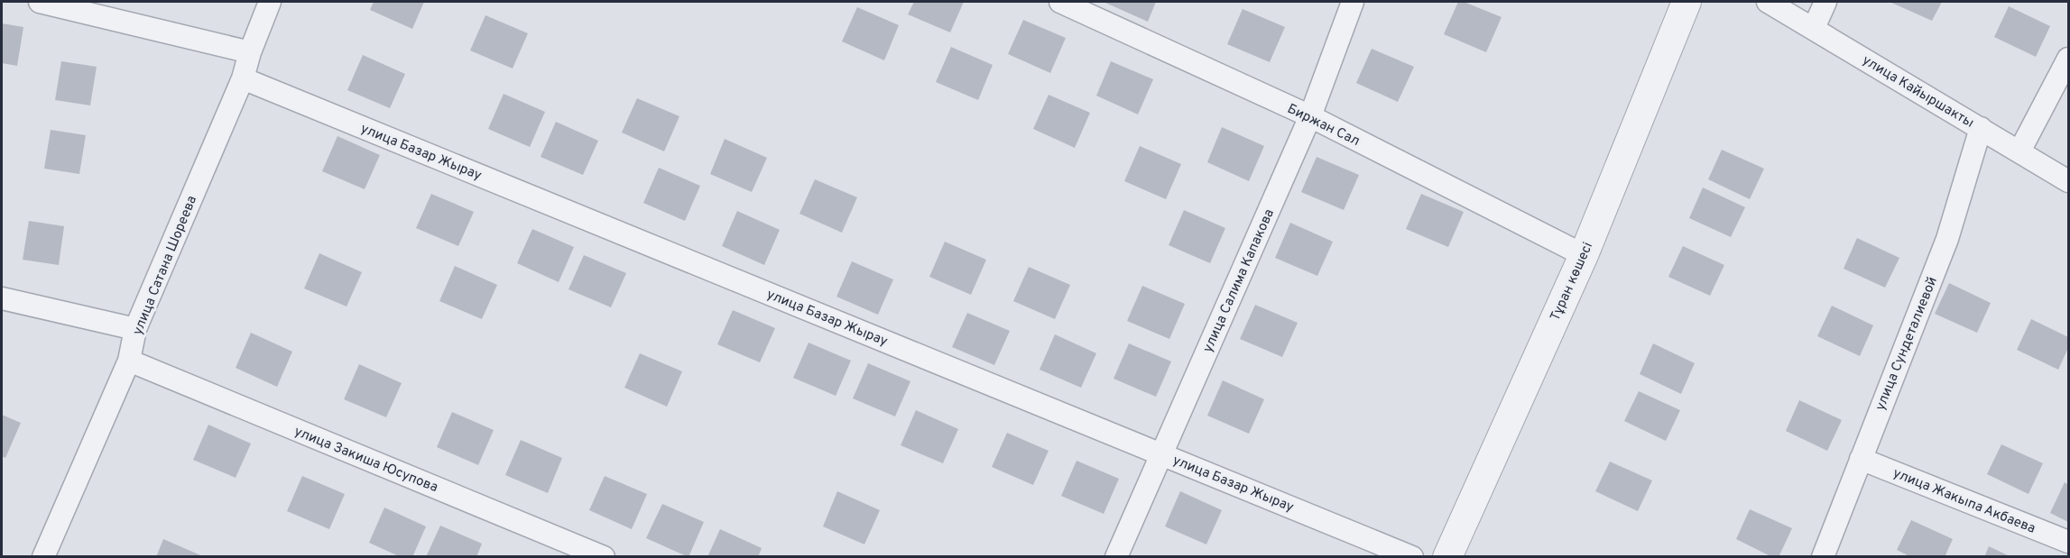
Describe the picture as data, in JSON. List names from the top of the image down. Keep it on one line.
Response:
{"streets":{"street":["улица Кайыршакты","Биржан Сал","улица Базар Жырау","улица Сатана Шореева","улица Салима Капакова","Тұран көшесі","улица Сундеталиевой","улица Закиша Юсупова","улица Жакыпа Акбаева"]},"crossings":[["улица Кайыршакты","улица Сундеталиевой"],["Биржан Сал","улица Салима Капакова"],["Биржан Сал","Тұран көшесі"],["улица Базар Жырау","улица Сатана Шореева"],["улица Базар Жырау","улица Салима Капакова"],["улица Сатана Шореева","улица Закиша Юсупова"],["улица Сундеталиевой","улица Жакыпа Акбаева"]]}
